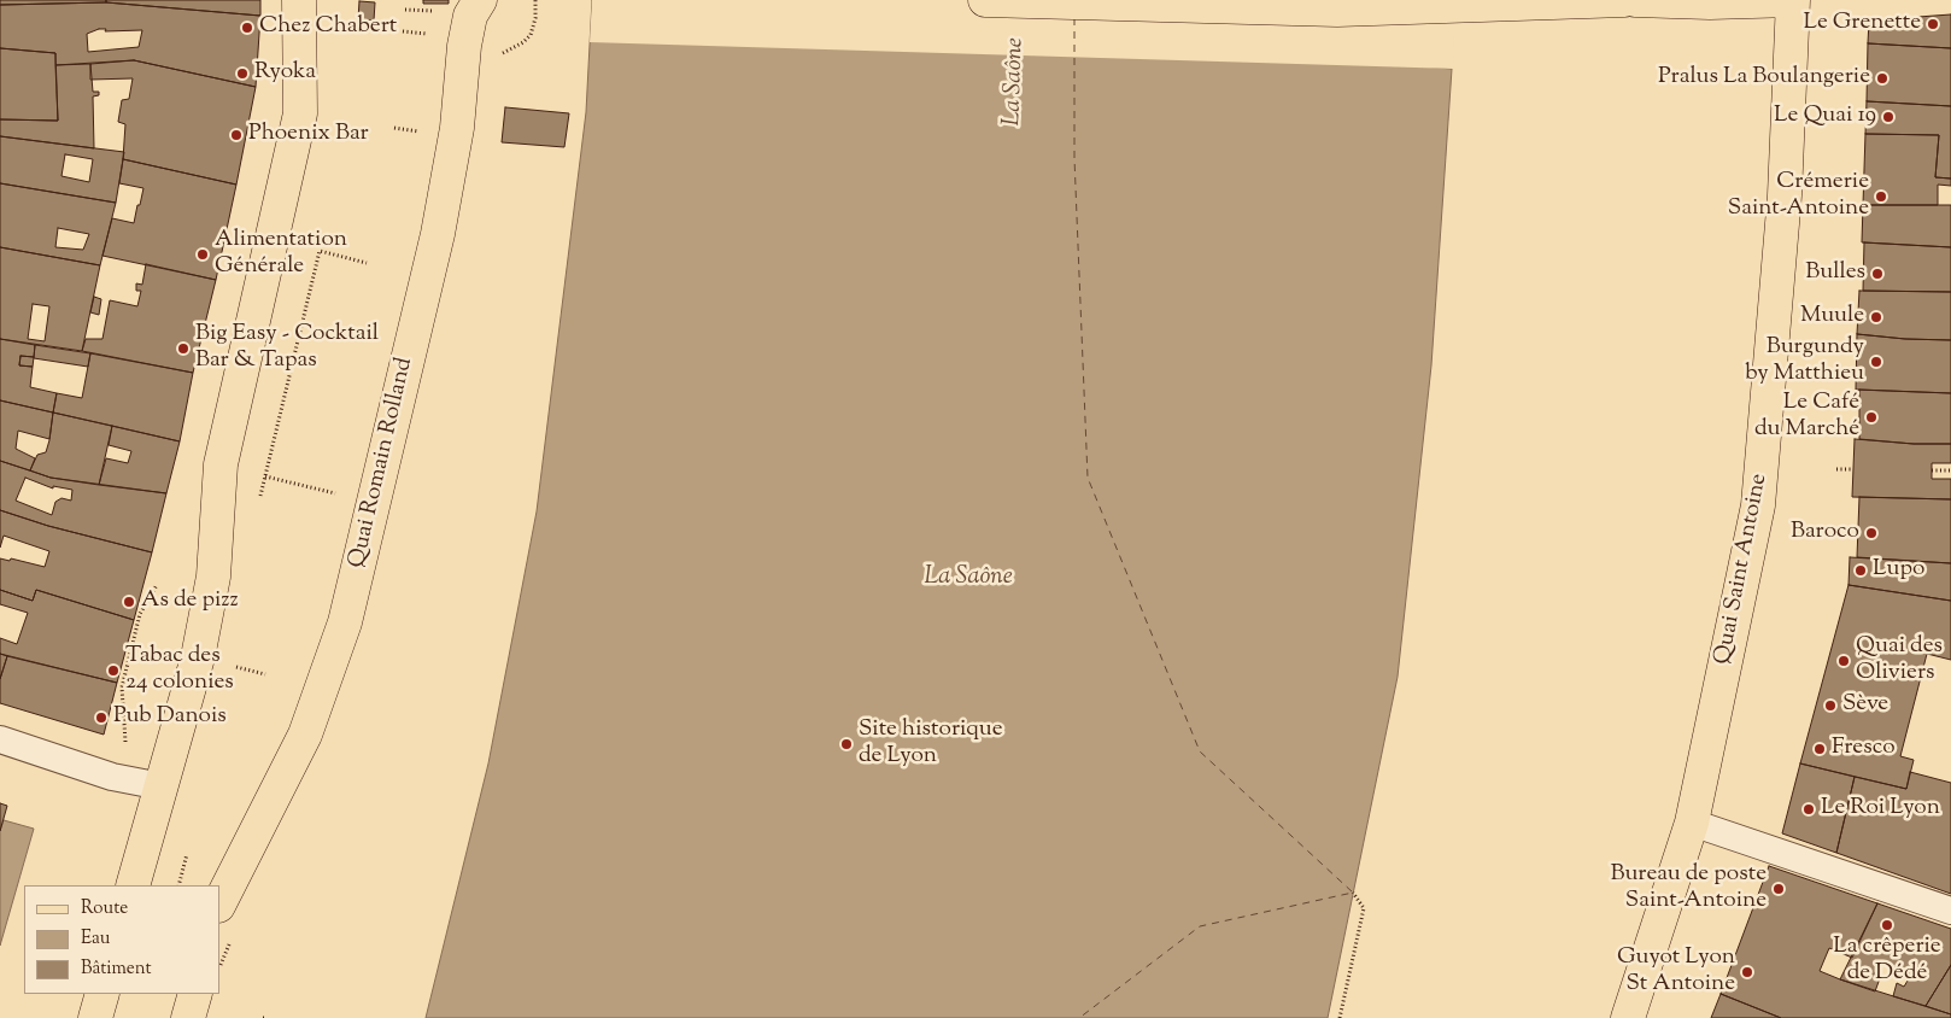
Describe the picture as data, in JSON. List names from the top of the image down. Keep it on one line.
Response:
{"streets":{"main road":["Quai Romain Rolland","Quai Saint Antoine"]},"water":["La Saône"],"places":["Le Grenette","Chez Chabert","Ryoka","Pralus La Boulangerie","Le Quai 19","Phoenix Bar","Crémerie Saint-Antoine","Alimentation Générale","Bulles","Muule","Big Easy - Cocktail Bar & Tapas","Burgundy by Matthieu","Le Café du Marché","Baroco","Lupo","As de pizz","Quai des Oliviers","Tabac des 24 colonies","Sève","Pub Danois","Site historique de Lyon","Fresco","Le Roi Lyon","Bureau de poste Saint-Antoine","La crêperie de Dédé","Guyot Lyon St Antoine"],"legend":["Route","Eau","Bâtiment"]}
